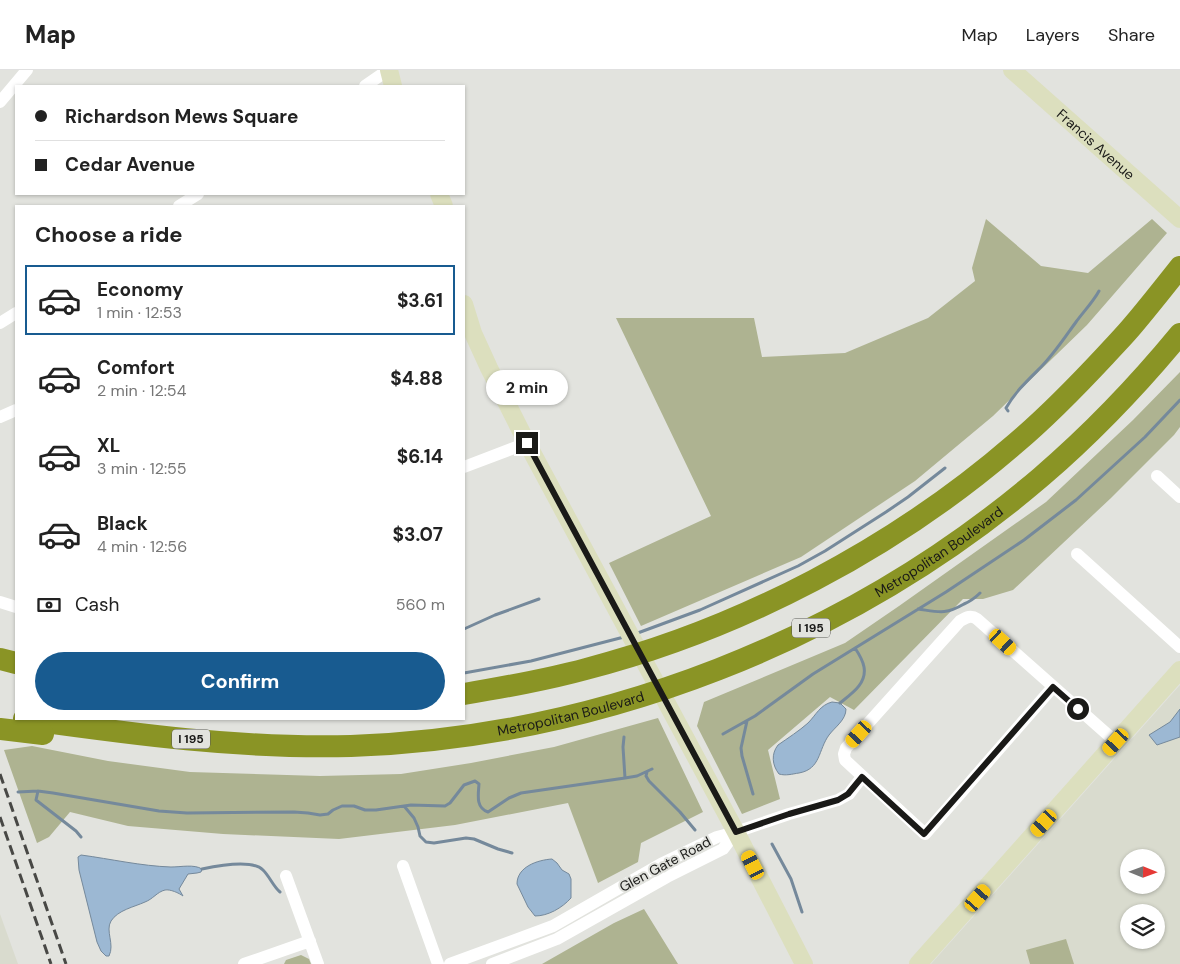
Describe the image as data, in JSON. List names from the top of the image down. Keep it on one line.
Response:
{"streets":{"highway":["Metropolitan Boulevard","I 195"],"street":["Francis Avenue","Glen Gate Road"]},"north":"right","page":{"header":"Map","nav":["Map","Layers","Share"],"banner":["Richardson Mews Square","Cedar Avenue"],"heading":"Choose a ride","list":[{"name":"Economy","note":"1 min · 12:53","value":"$3.61"},{"name":"Comfort","note":"2 min · 12:54","value":"$4.88"},{"name":"XL","note":"3 min · 12:55","value":"$6.14"},{"name":"Black","note":"4 min · 12:56","value":"$3.07"}],"bubble":"2 min","pay":["Cash","560 m"],"buttons":"Confirm"}}
